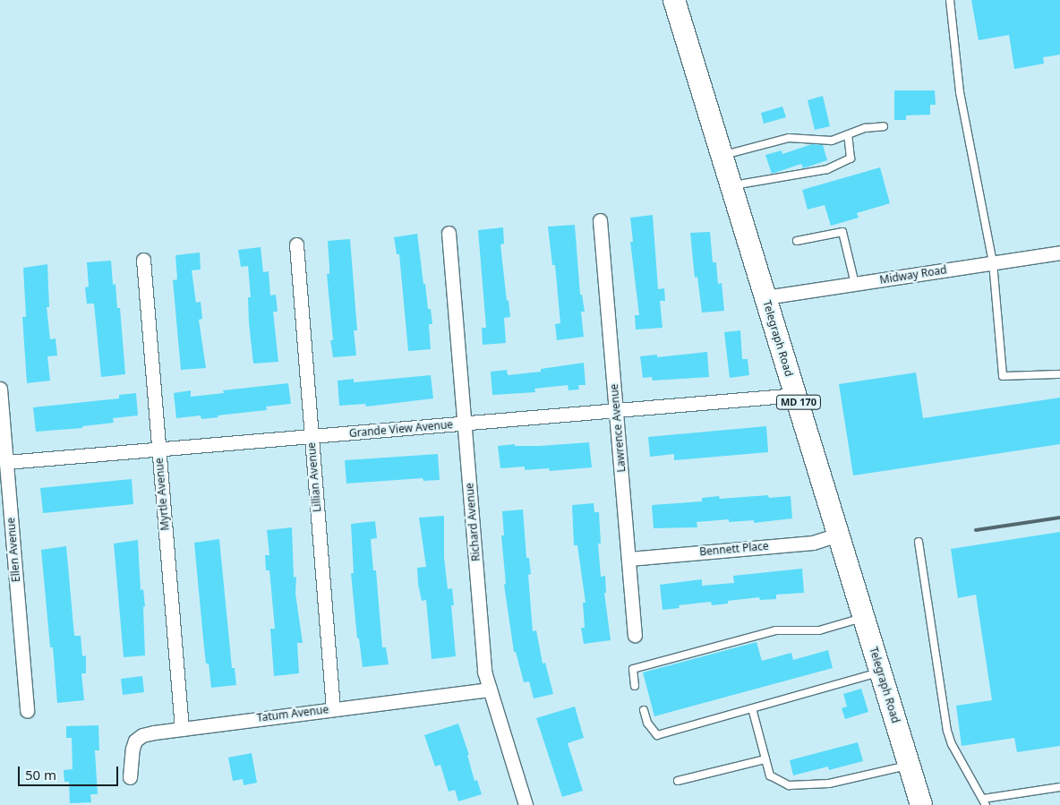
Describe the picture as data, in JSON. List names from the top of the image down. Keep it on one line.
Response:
{"streets":{"main road":["Telegraph Road","MD 170"],"street":["Midway Road","Lawrence Avenue","Grande View Avenue","Lillian Avenue","Myrtle Avenue","Richard Avenue","Bennett Place","Ellen Avenue","Tatum Avenue"]},"crossings":[["Midway Road","Telegraph Road"],["Telegraph Road","Grande View Avenue"],["Telegraph Road","Bennett Place"],["Lawrence Avenue","Grande View Avenue"],["Lawrence Avenue","Bennett Place"],["Grande View Avenue","Lillian Avenue"],["Grande View Avenue","Myrtle Avenue"],["Grande View Avenue","Richard Avenue"],["Grande View Avenue","Ellen Avenue"],["Lillian Avenue","Tatum Avenue"],["Myrtle Avenue","Tatum Avenue"],["Richard Avenue","Tatum Avenue"]],"scale_bar":"50 m"}
